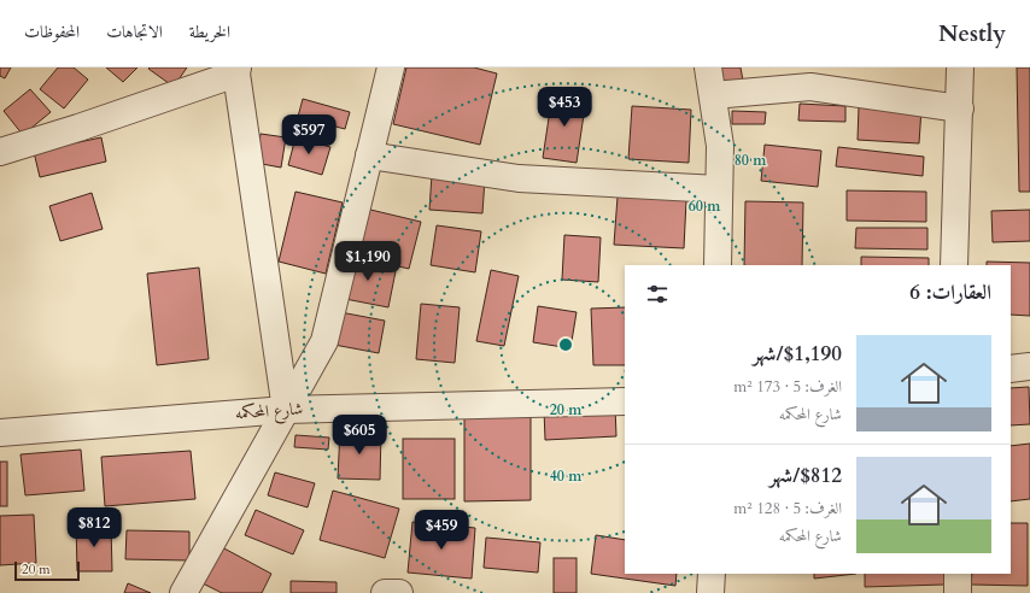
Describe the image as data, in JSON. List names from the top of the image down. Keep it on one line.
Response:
{"streets":{"street":["شارع المحكمه"]},"scale_bar":"20 m","page":{"header":"Nestly","nav":["الخريطة","الاتجاهات","المحفوظات"],"price":["$453","$597","$1,190","$605","$812","$459"],"heading":"العقارات: 6","list":[{"name":"$1,190/شهر","note":"الغرف: 5 · 173 m² · شارع المحكمه"},{"name":"$812/شهر","note":"الغرف: 5 · 128 m² · شارع المحكمه"}],"scale":"20 m"},"rings":["80 m","60 m","20 m","40 m"]}
